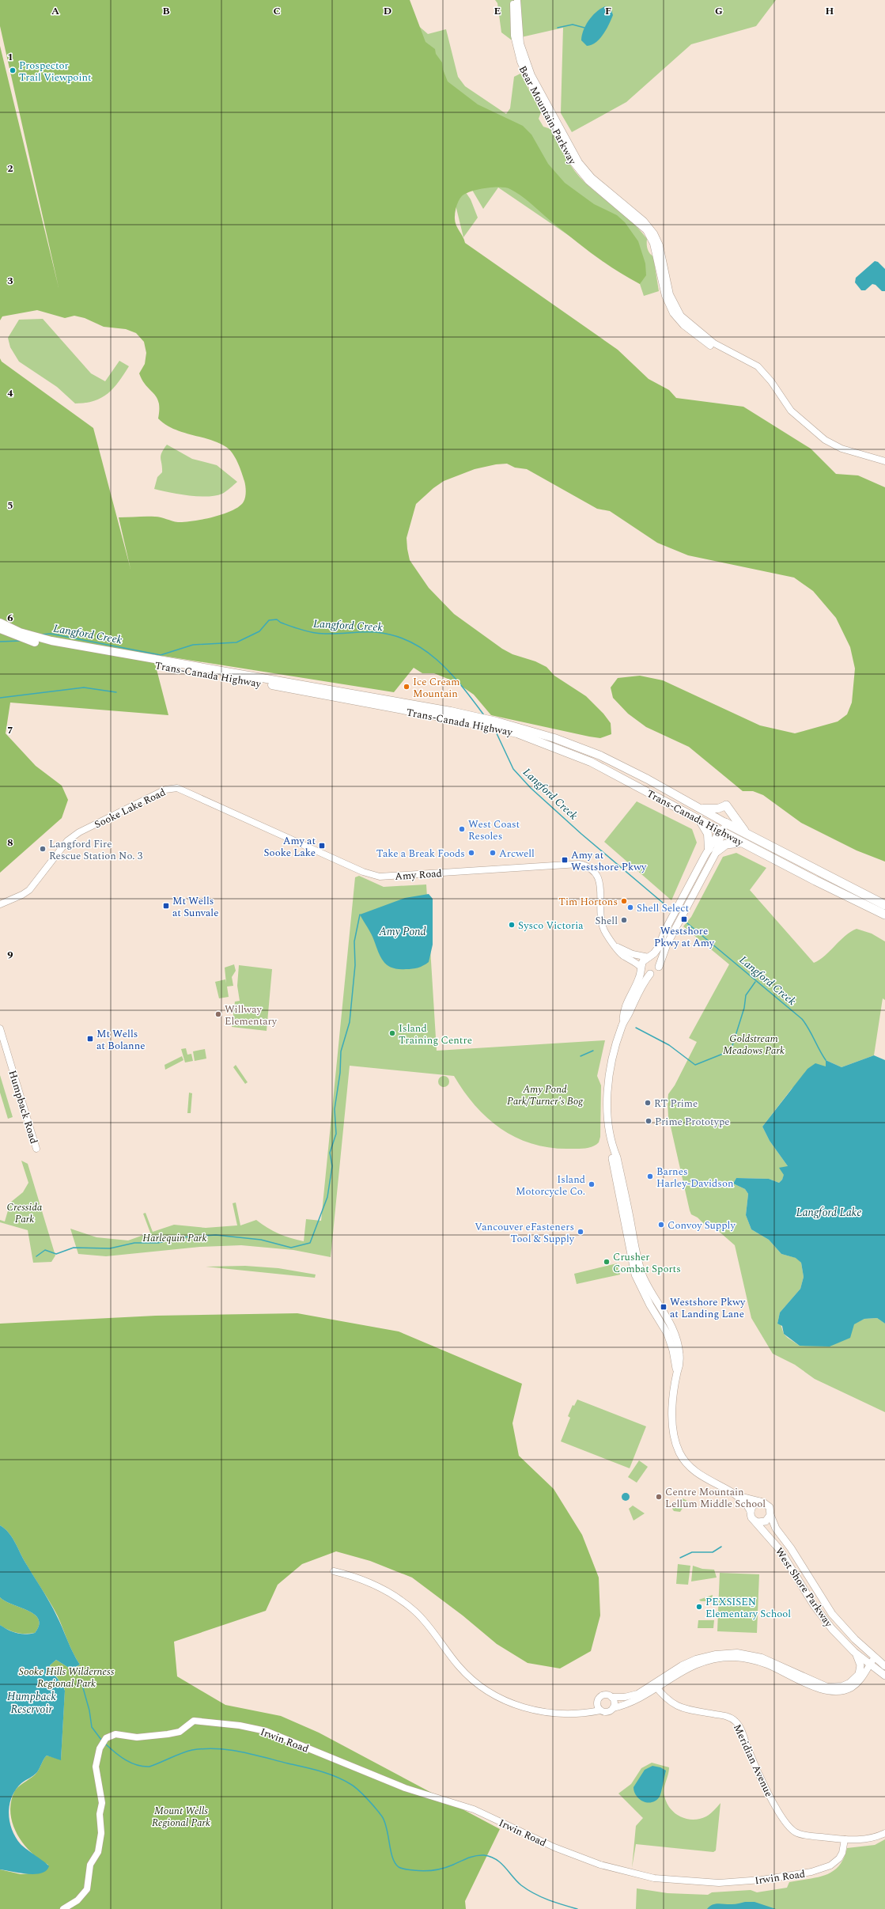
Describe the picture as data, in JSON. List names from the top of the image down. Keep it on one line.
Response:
{"streets":{"highway":["Trans-Canada Highway"],"main road":["West Shore Parkway"],"street":["Bear Mountain Parkway","Sooke Lake Road","Amy Road","Humpback Road","Irwin Road","Meridian Avenue"]},"crossings":[["Sooke Lake Road","Amy Road"],["Irwin Road","Meridian Avenue"]],"water":["Langford Creek","Amy Pond","Langford Lake","Humpback Reservoir"],"parks":["Goldstream Meadows Park","Amy Pond Park/Turner's Bog","Cressida Park","Harlequin Park","Sooke Hills Wilderness Regional Park","Mount Wells Regional Park"],"places":{"other":["Prospector Trail Viewpoint","Ice Cream Mountain","West Coast Resoles","Langford Fire Rescue Station No. 3","Take a Break Foods","Arcwell","Tim Hortons","Shell Select","Shell","Sysco Victoria","Willway Elementary","Island Training Centre","RT Prime","Prime Prototype","Barnes Harley-Davidson","Island Motorcycle Co.","Convoy Supply","Vancouver eFasteners Tool & Supply","Crusher Combat Sports","Centre Mountain Lellum Middle School","PEXSISEṈ Elementary School"],"transit":["Amy at Sooke Lake","Amy at Westshore Pkwy","Mt Wells at Sunvale","Westshore Pkwy at Amy","Mt Wells at Bolanne","Westshore Pkwy at Landing Lane"]},"grid":{"columns":["A","B","C","D","E","F","G","H"],"rows":["1","2","3","4","5","6","7","8","9"]}}
